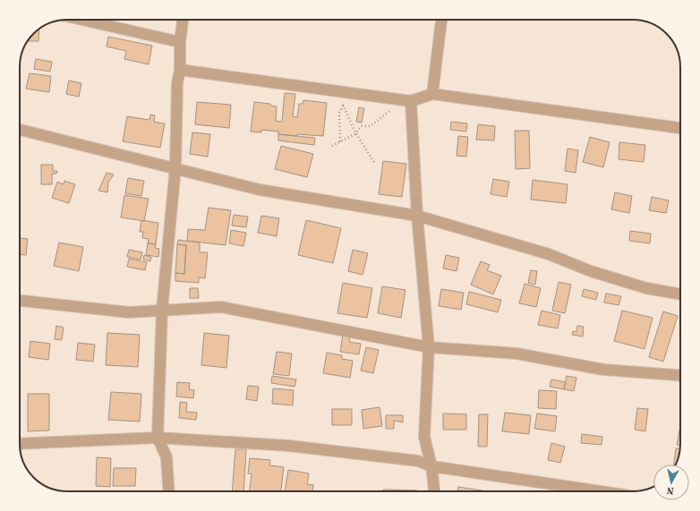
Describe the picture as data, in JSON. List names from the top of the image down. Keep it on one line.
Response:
{"north":"bottom"}
